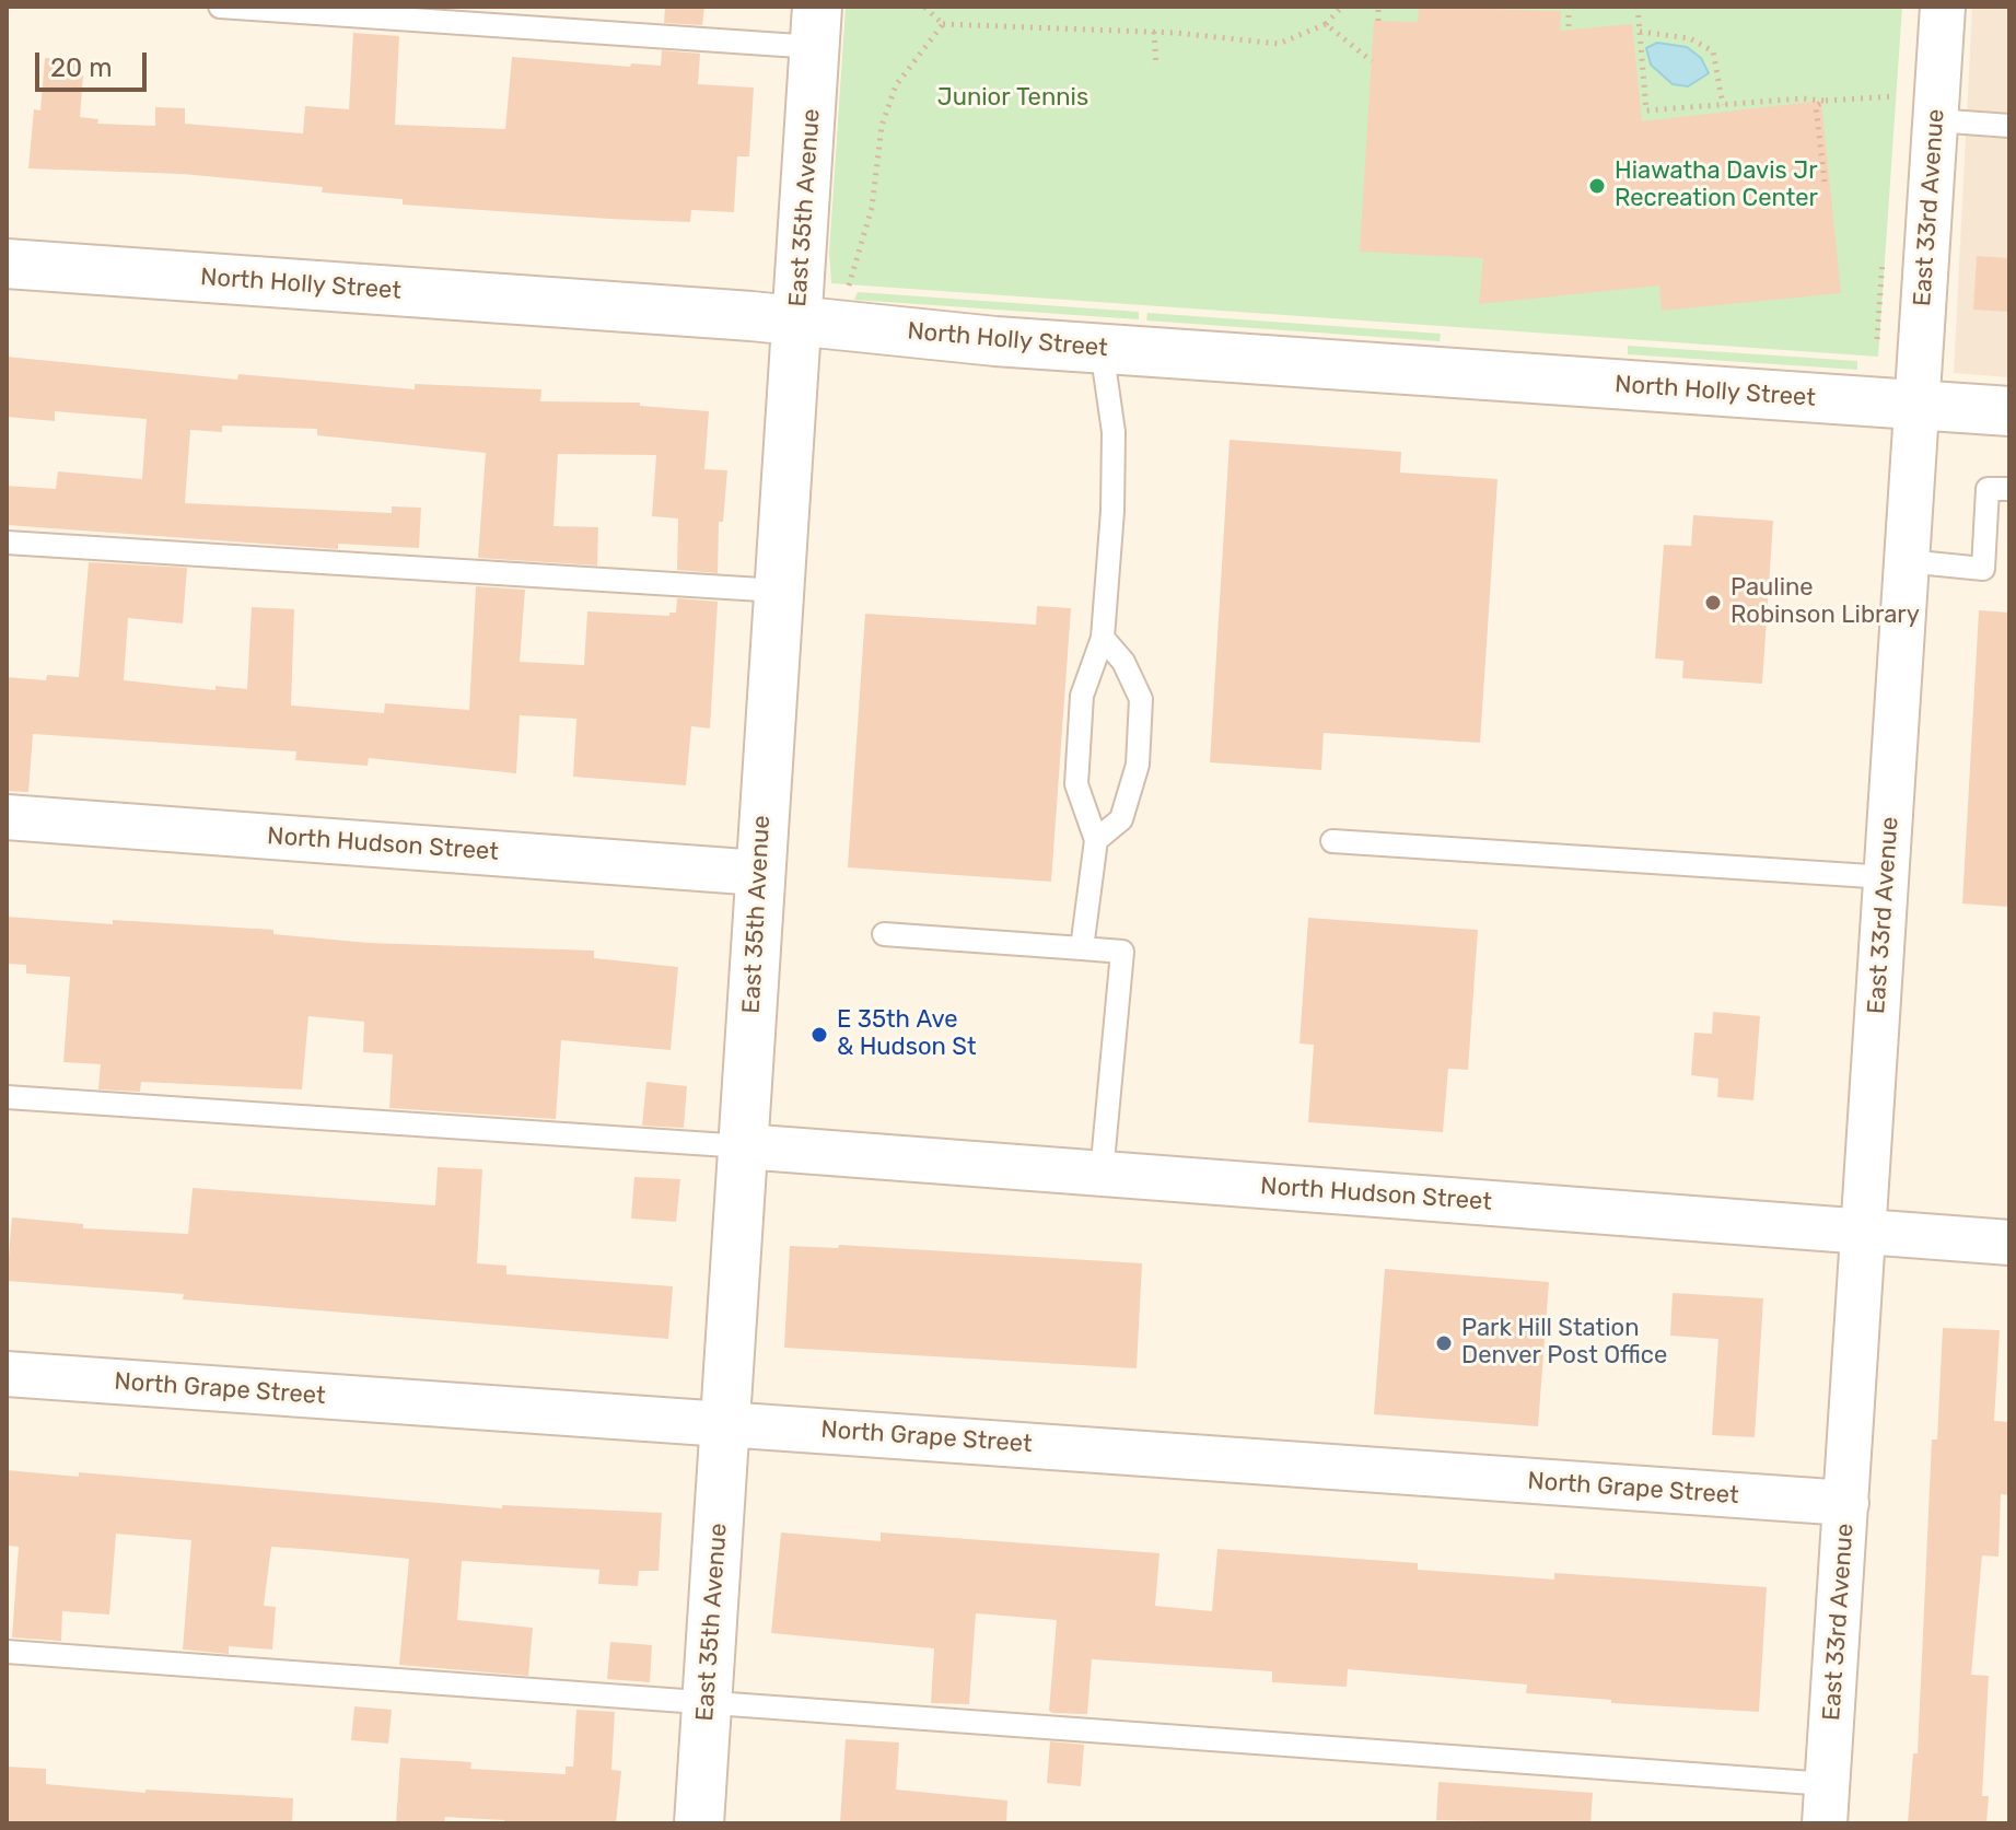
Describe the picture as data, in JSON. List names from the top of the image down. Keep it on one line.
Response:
{"streets":{"street":["East 35th Avenue","East 33rd Avenue","North Holly Street","North Hudson Street","North Grape Street"]},"crossings":[["East 35th Avenue","North Holly Street"],["East 35th Avenue","North Hudson Street"],["East 35th Avenue","North Grape Street"],["East 33rd Avenue","North Holly Street"],["East 33rd Avenue","North Hudson Street"],["East 33rd Avenue","North Grape Street"]],"parks":["Junior Tennis"],"places":["Hiawatha Davis Jr Recreation Center","Pauline Robinson Library","E 35th Ave & Hudson St","Park Hill Station Denver Post Office"],"scale_bar":"20 m"}
